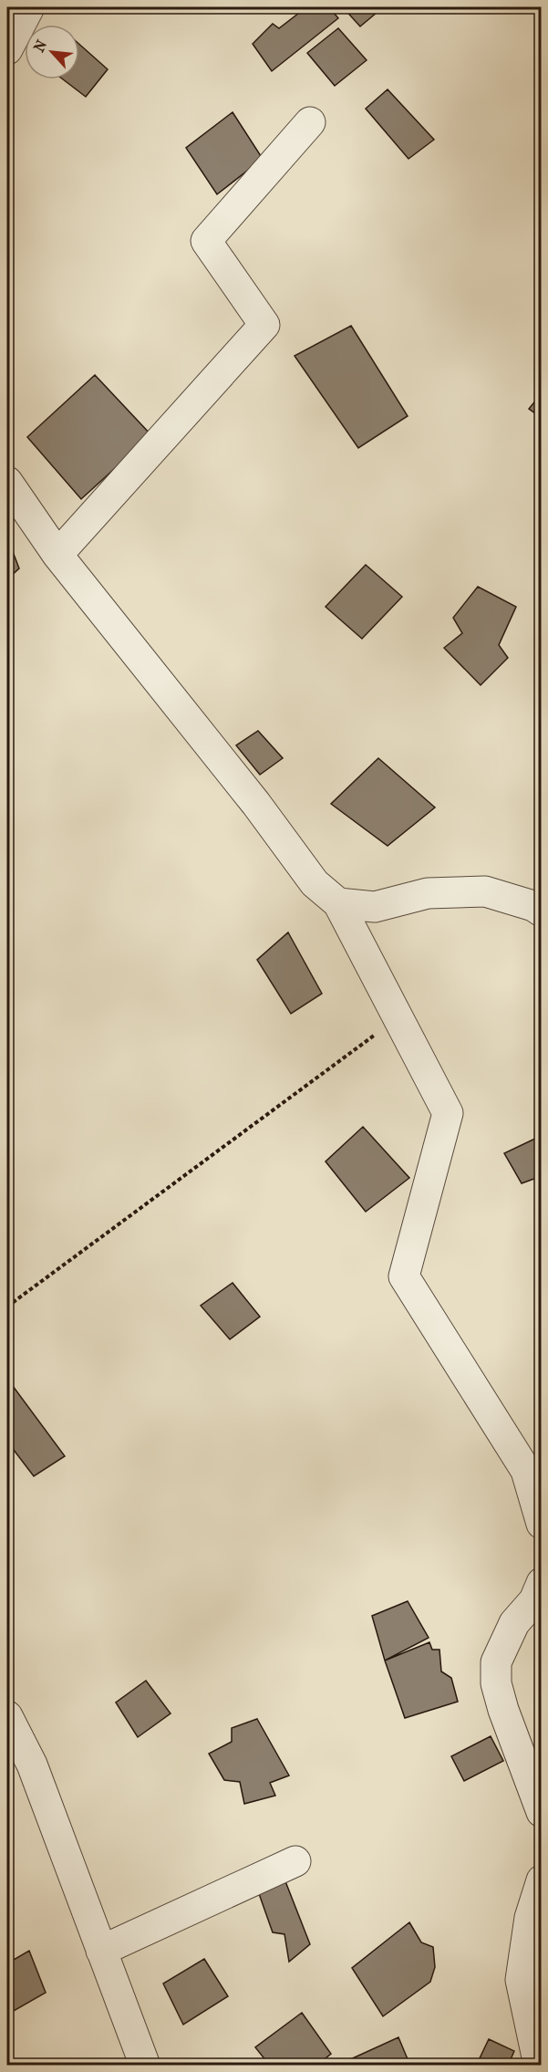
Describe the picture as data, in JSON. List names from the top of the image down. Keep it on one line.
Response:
{"north":"top left"}
